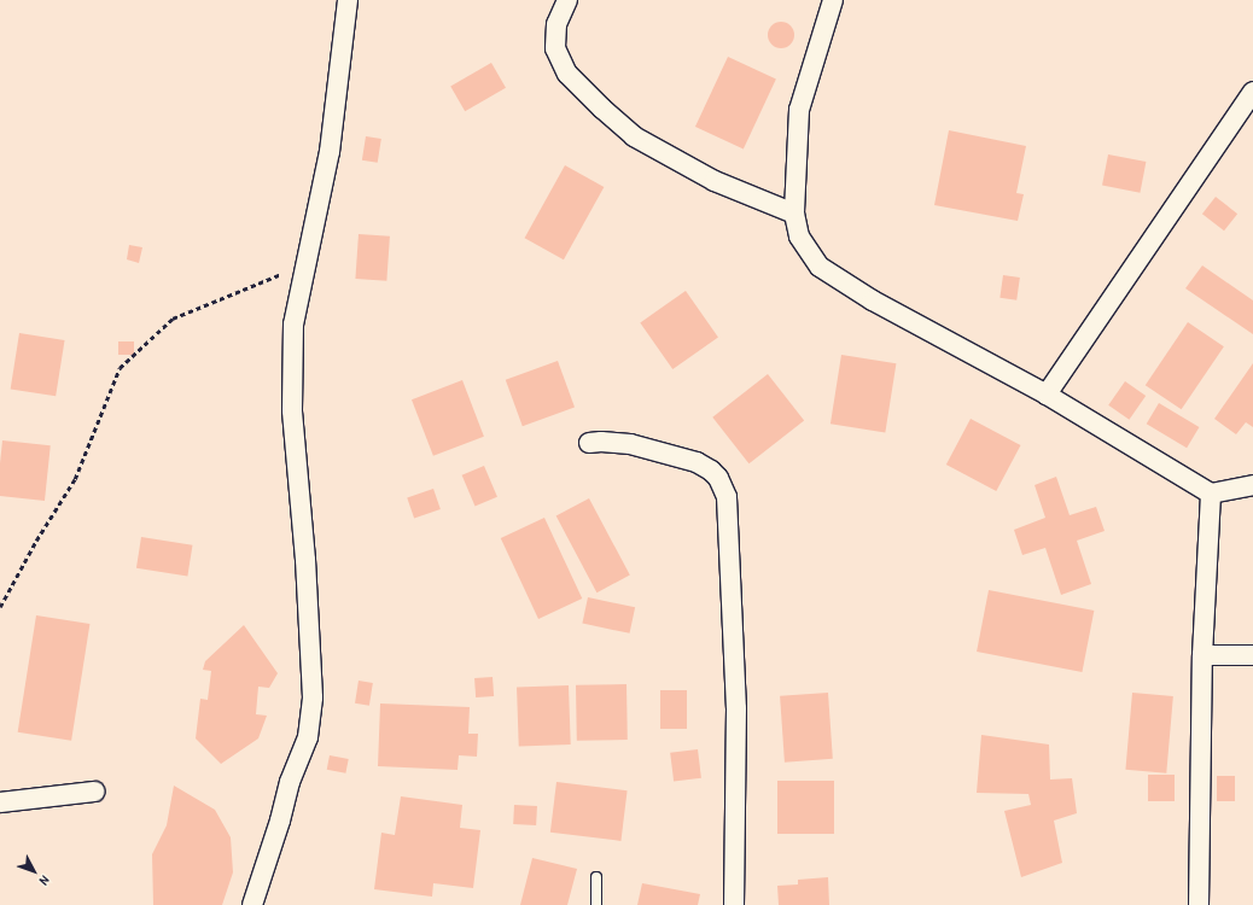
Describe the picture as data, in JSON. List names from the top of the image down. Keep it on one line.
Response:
{"north":"bottom right"}
